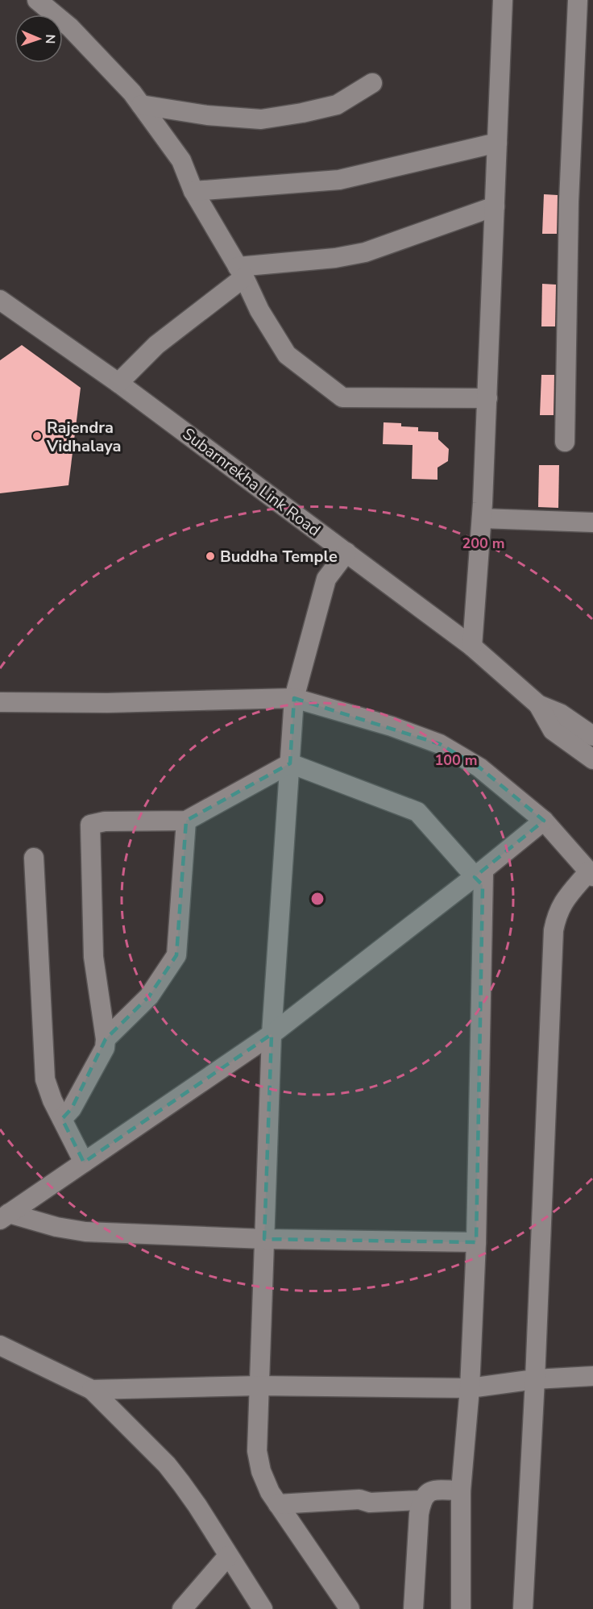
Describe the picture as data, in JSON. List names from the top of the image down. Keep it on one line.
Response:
{"streets":{"street":["Subarnrekha Link Road"]},"places":["Rajendra Vidhalaya","Buddha Temple"],"north":"right","rings":["200 m","100 m"]}
